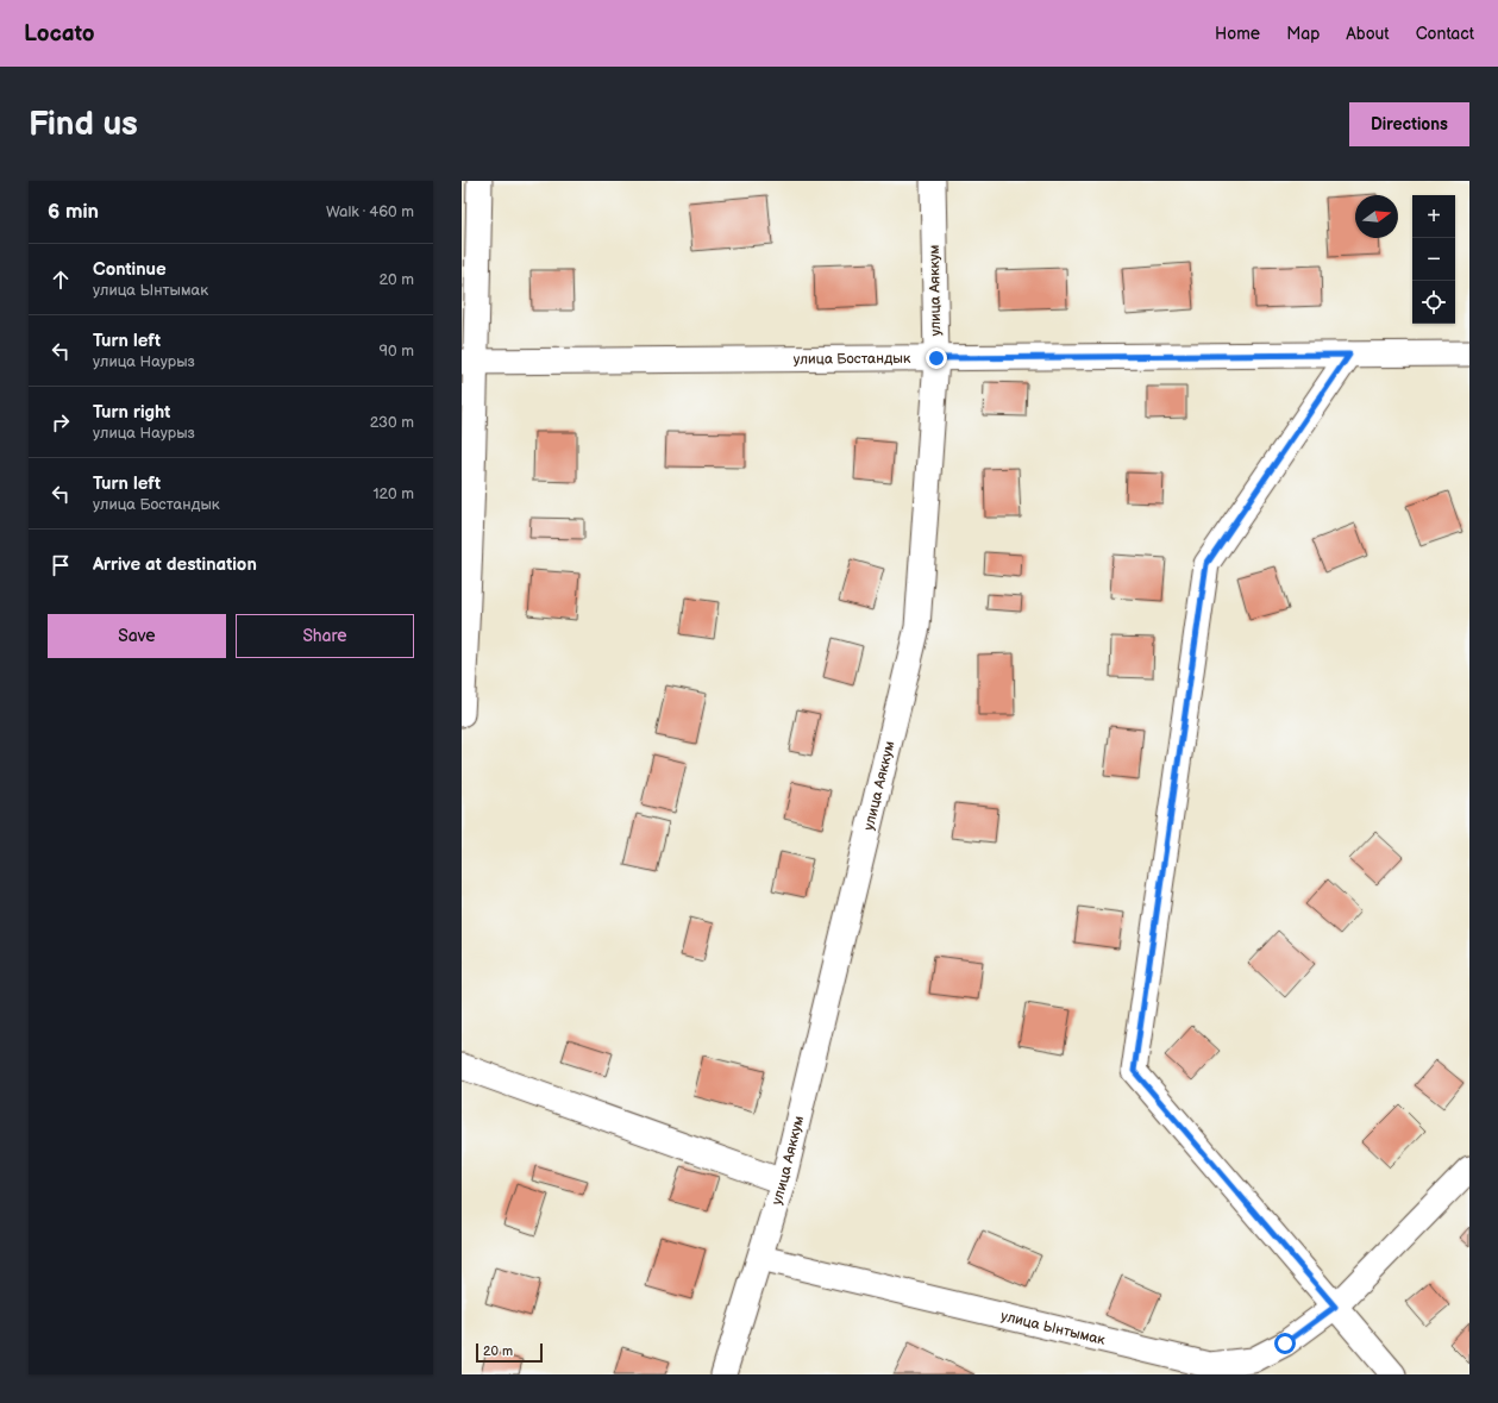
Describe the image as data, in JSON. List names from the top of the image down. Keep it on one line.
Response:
{"streets":{"street":["улица Аяккум","улица Бостандык","улица Ынтымак"]},"crossings":[["улица Аяккум","улица Бостандык"],["улица Аяккум","улица Ынтымак"]],"scale_bar":"20 m","north":"right","page":{"header":"Locato","nav":["Home","Map","About","Contact"],"buttons":["Directions",["Save","Share"]],"title":"Find us","heading":["6 min","Walk · 460 m"],"map_buttons":["+","−"],"list":[["Continue","улица Ынтымак","20 m"],["Turn left","улица Наурыз","90 m"],["Turn right","улица Наурыз","230 m"],["Turn left","улица Бостандык","120 m"],"Arrive at destination"],"scale":"20 m"}}
